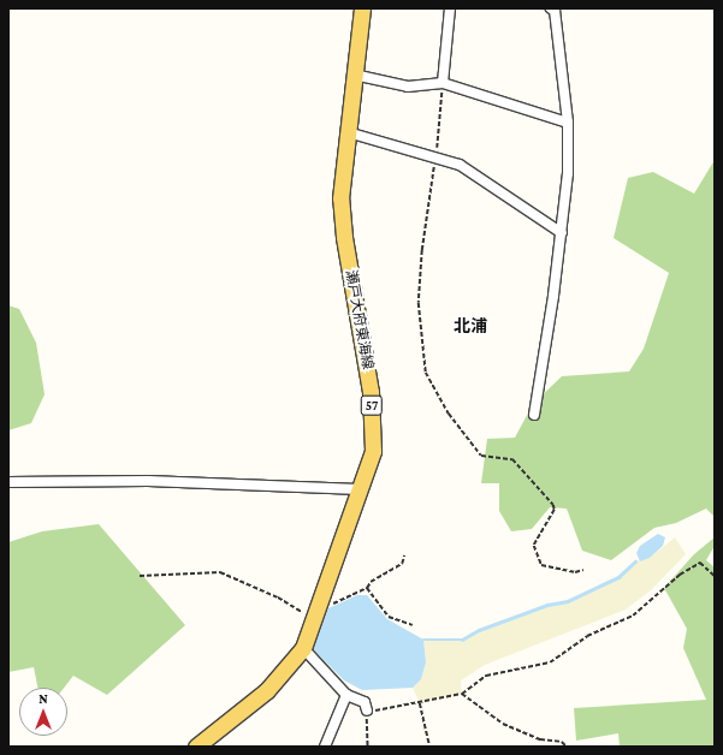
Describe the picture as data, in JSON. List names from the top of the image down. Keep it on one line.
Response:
{"streets":{"main road":["瀬戸大府東海線","57"]},"districts":["北浦"],"north":"top"}
